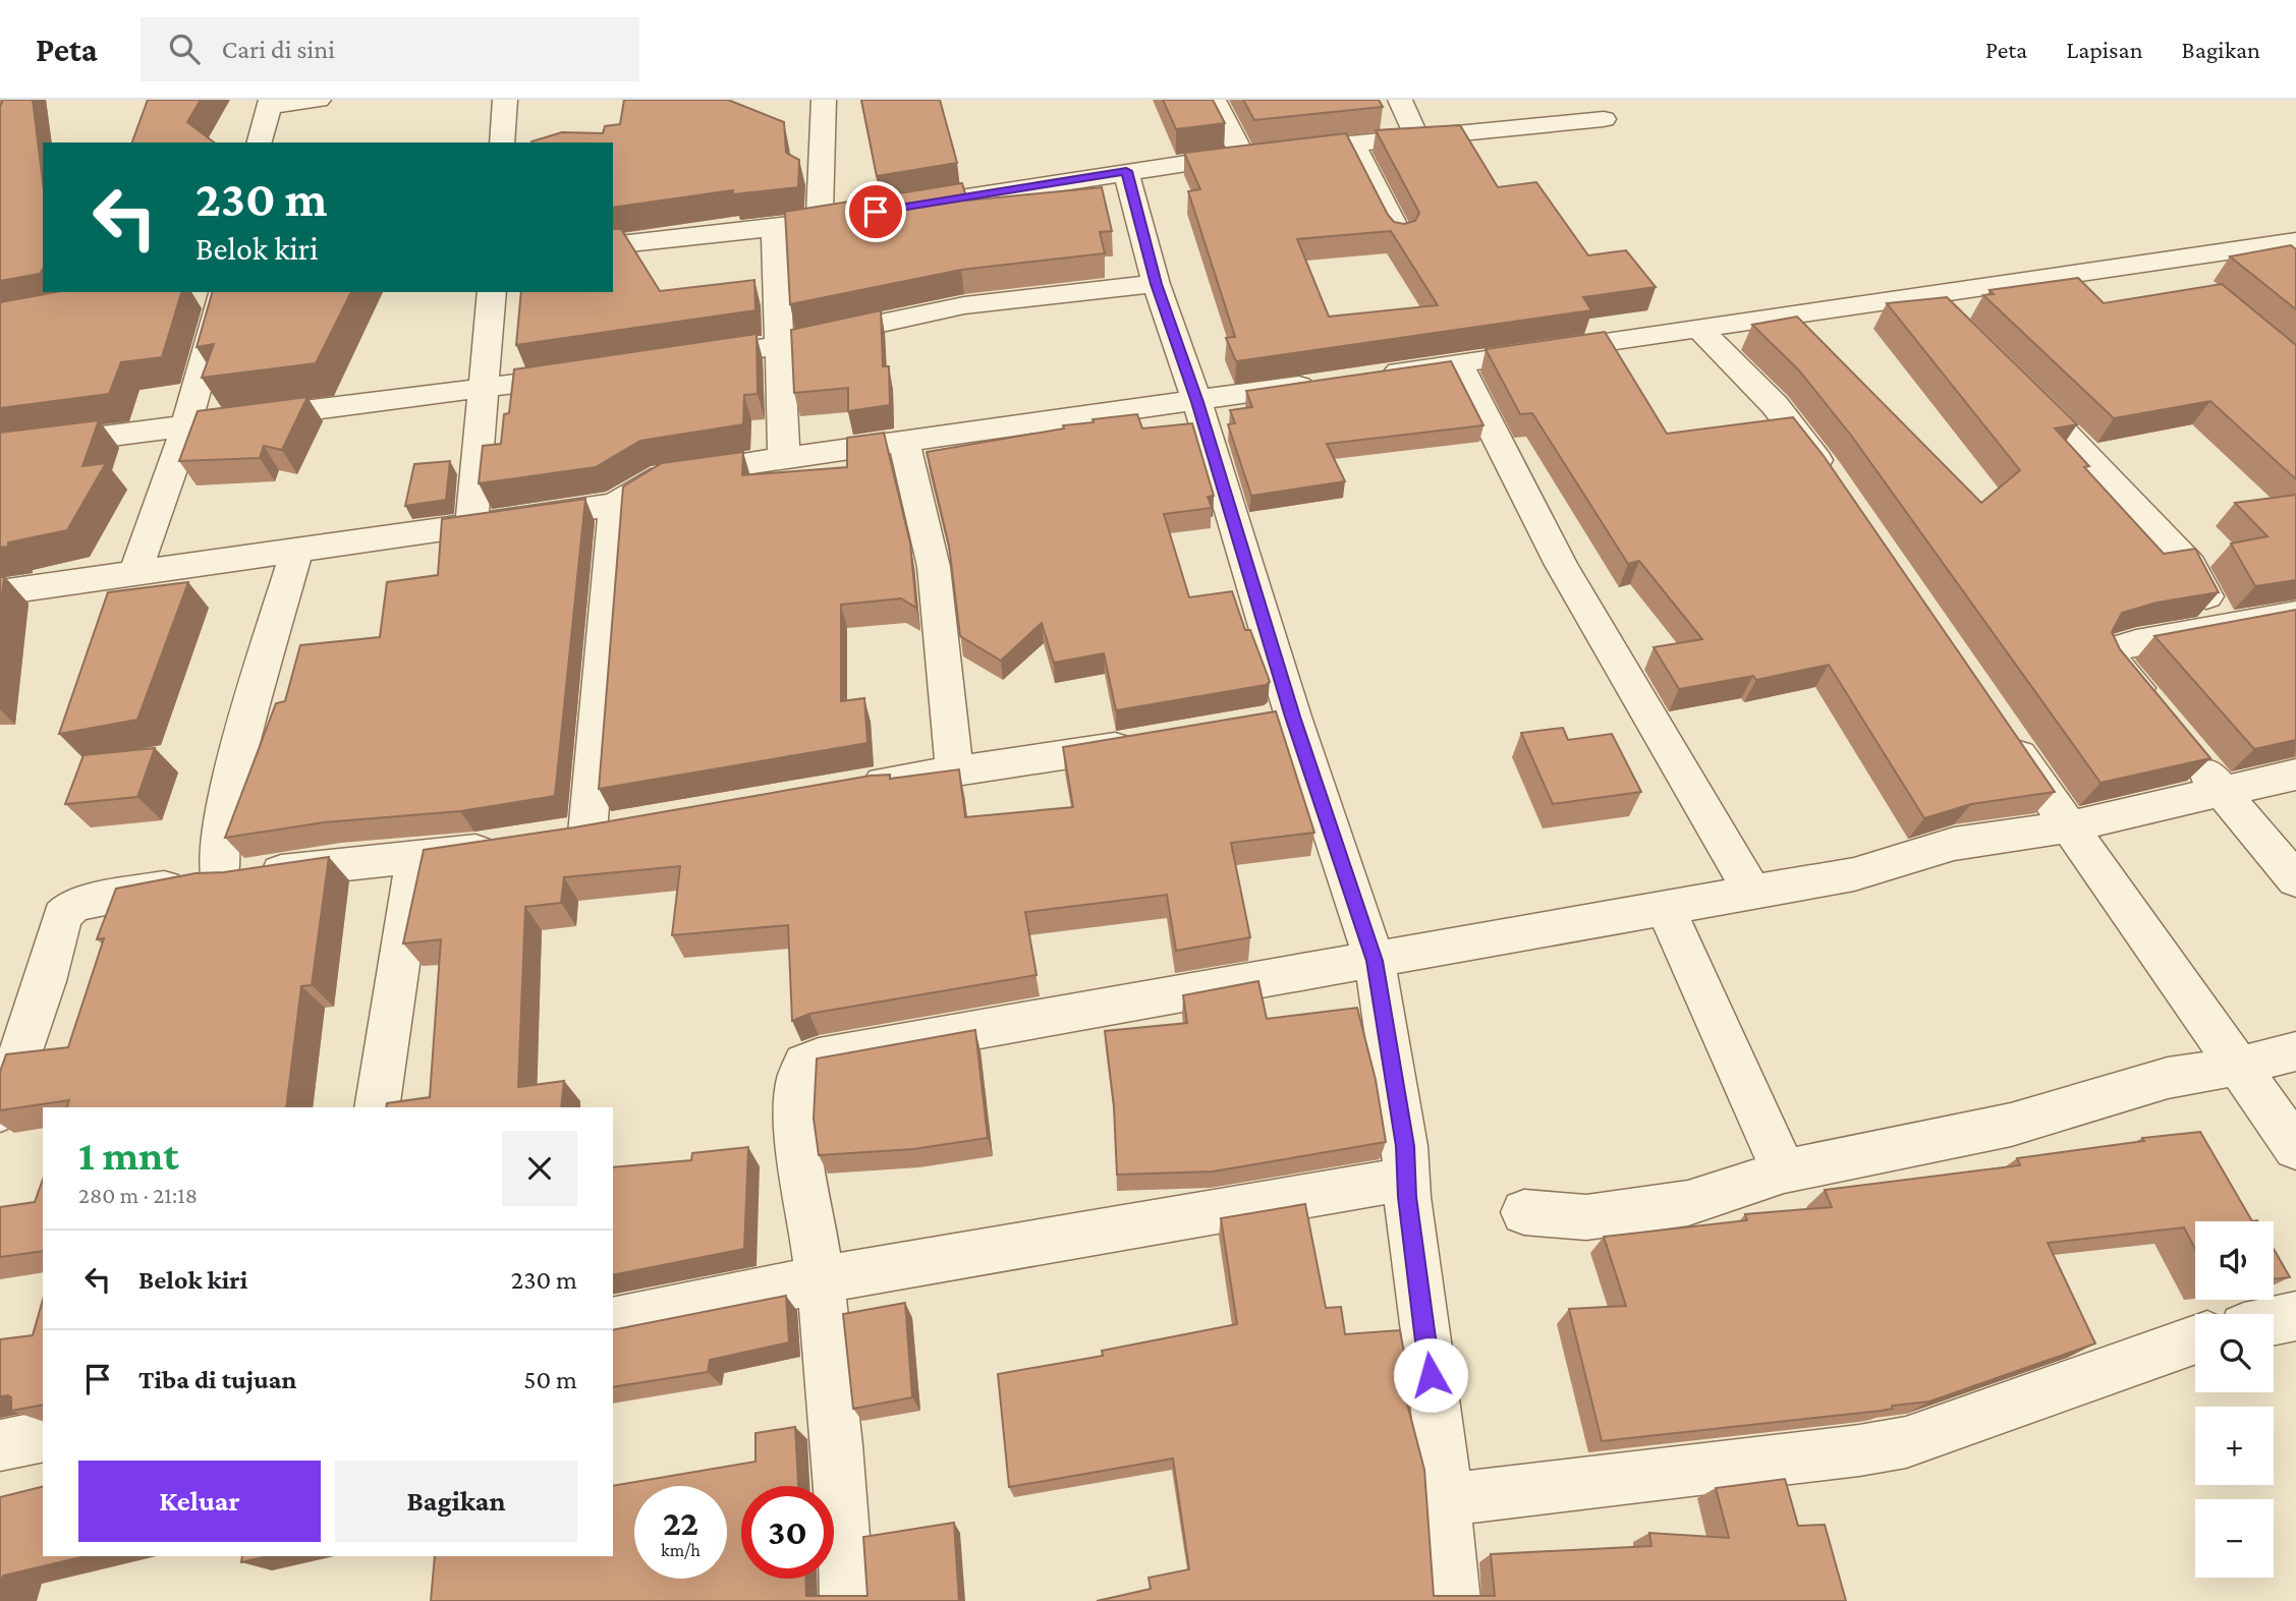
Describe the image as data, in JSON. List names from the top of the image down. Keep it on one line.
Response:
{"page":{"header":"Peta","search":"Cari di sini","nav":["Peta","Lapisan","Bagikan"],"turn":["230 m","Belok kiri"],"heading":["1 mnt","280 m · 21:18"],"map_buttons":["+","−"],"list":[{"name":"Belok kiri","value":"230 m"},{"name":"Tiba di tujuan","value":"50 m"}],"buttons":["Keluar","Bagikan"],"speed":"22 km/h","limit":"30"}}
